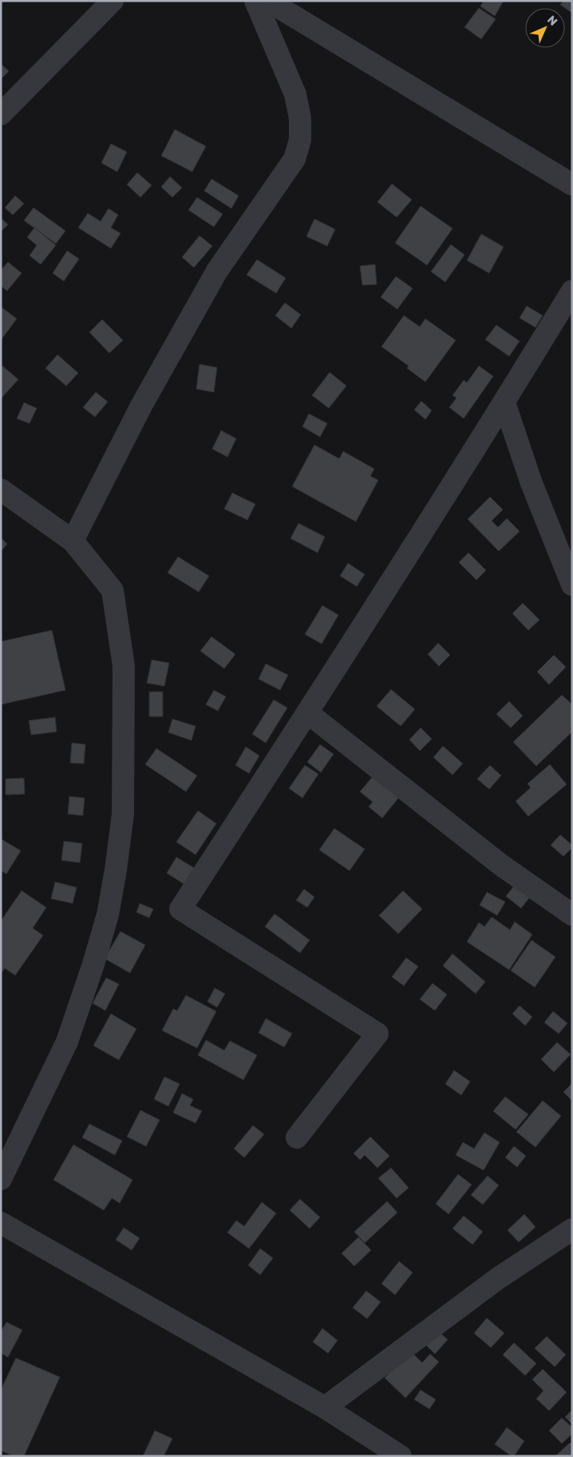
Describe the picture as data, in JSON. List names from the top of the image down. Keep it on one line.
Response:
{"north":"top right"}
